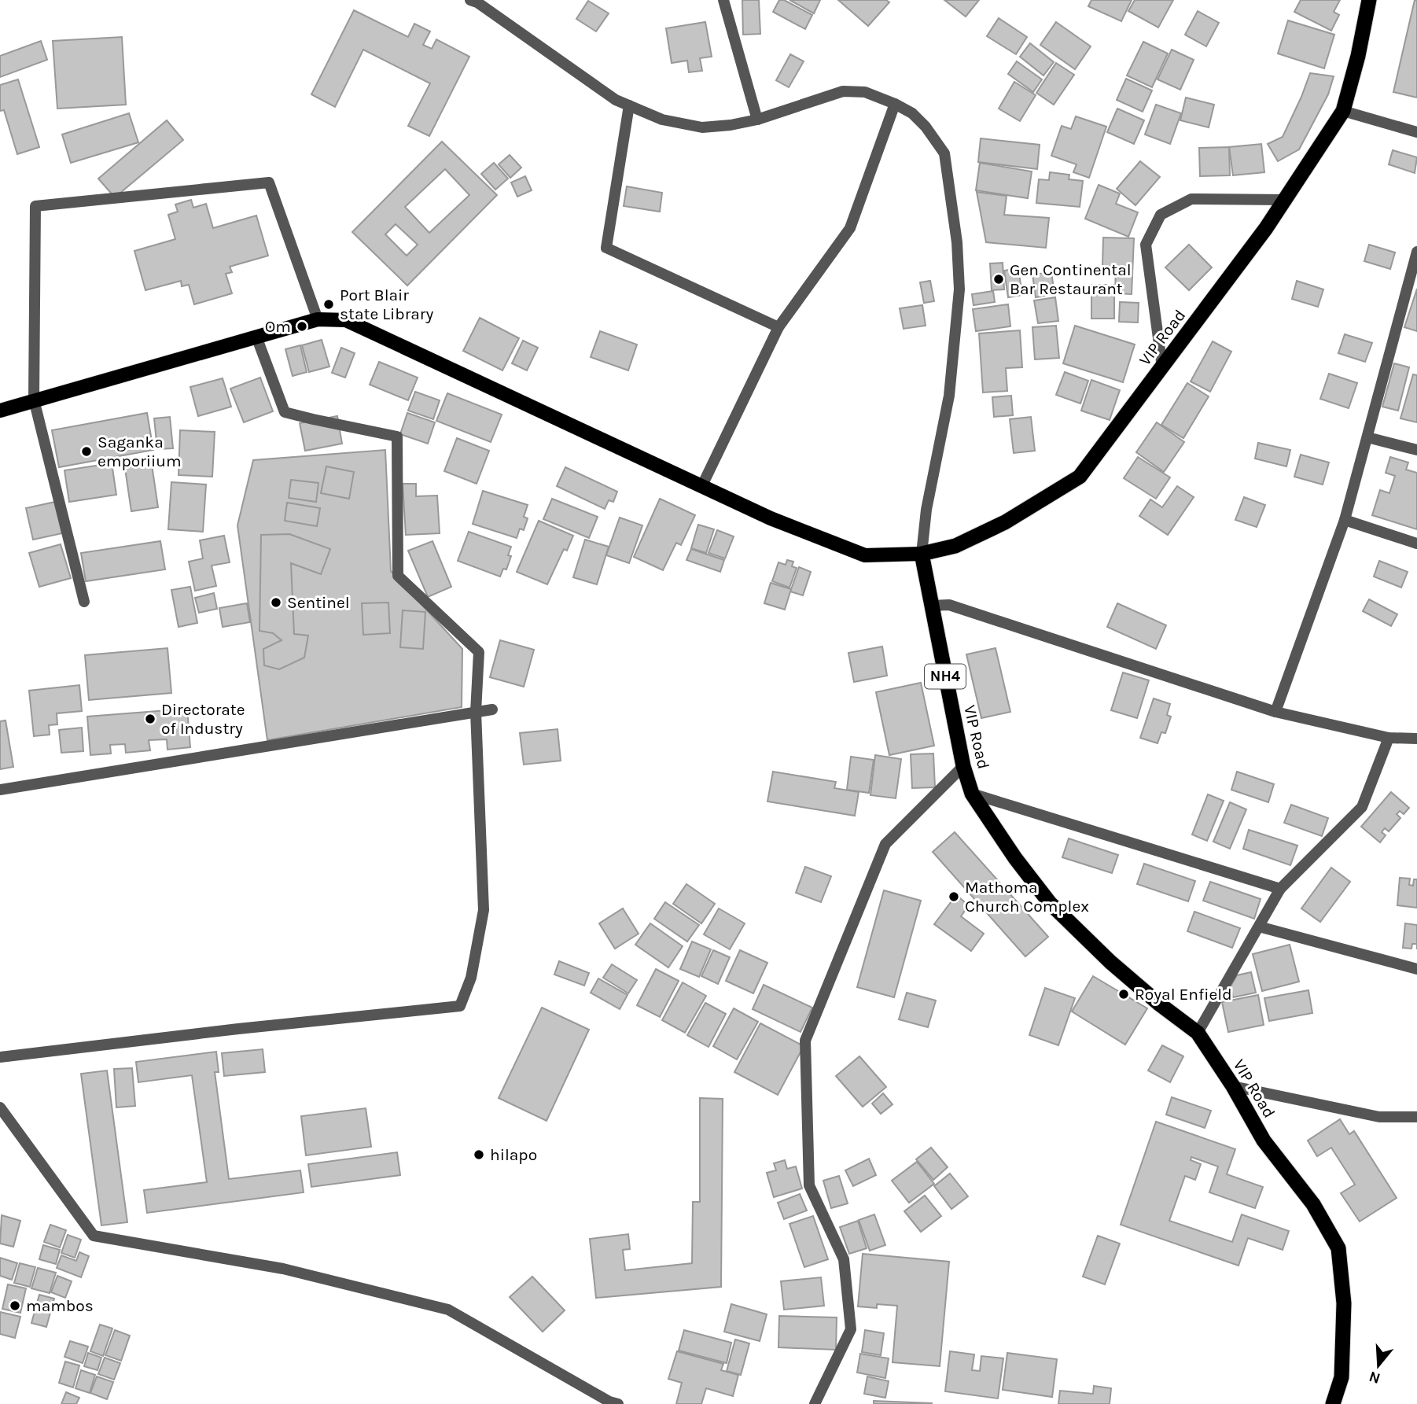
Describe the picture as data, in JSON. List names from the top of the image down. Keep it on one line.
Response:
{"streets":{"highway":["VIP Road","NH4"]},"places":["Gen Continental Bar Restaurant","Port Blair state Library","Om","Saganka emporiium","Sentinel","Directorate of Industry","Mathoma Church Complex","Royal Enfield","hilapo","mambos"],"north":"bottom"}
